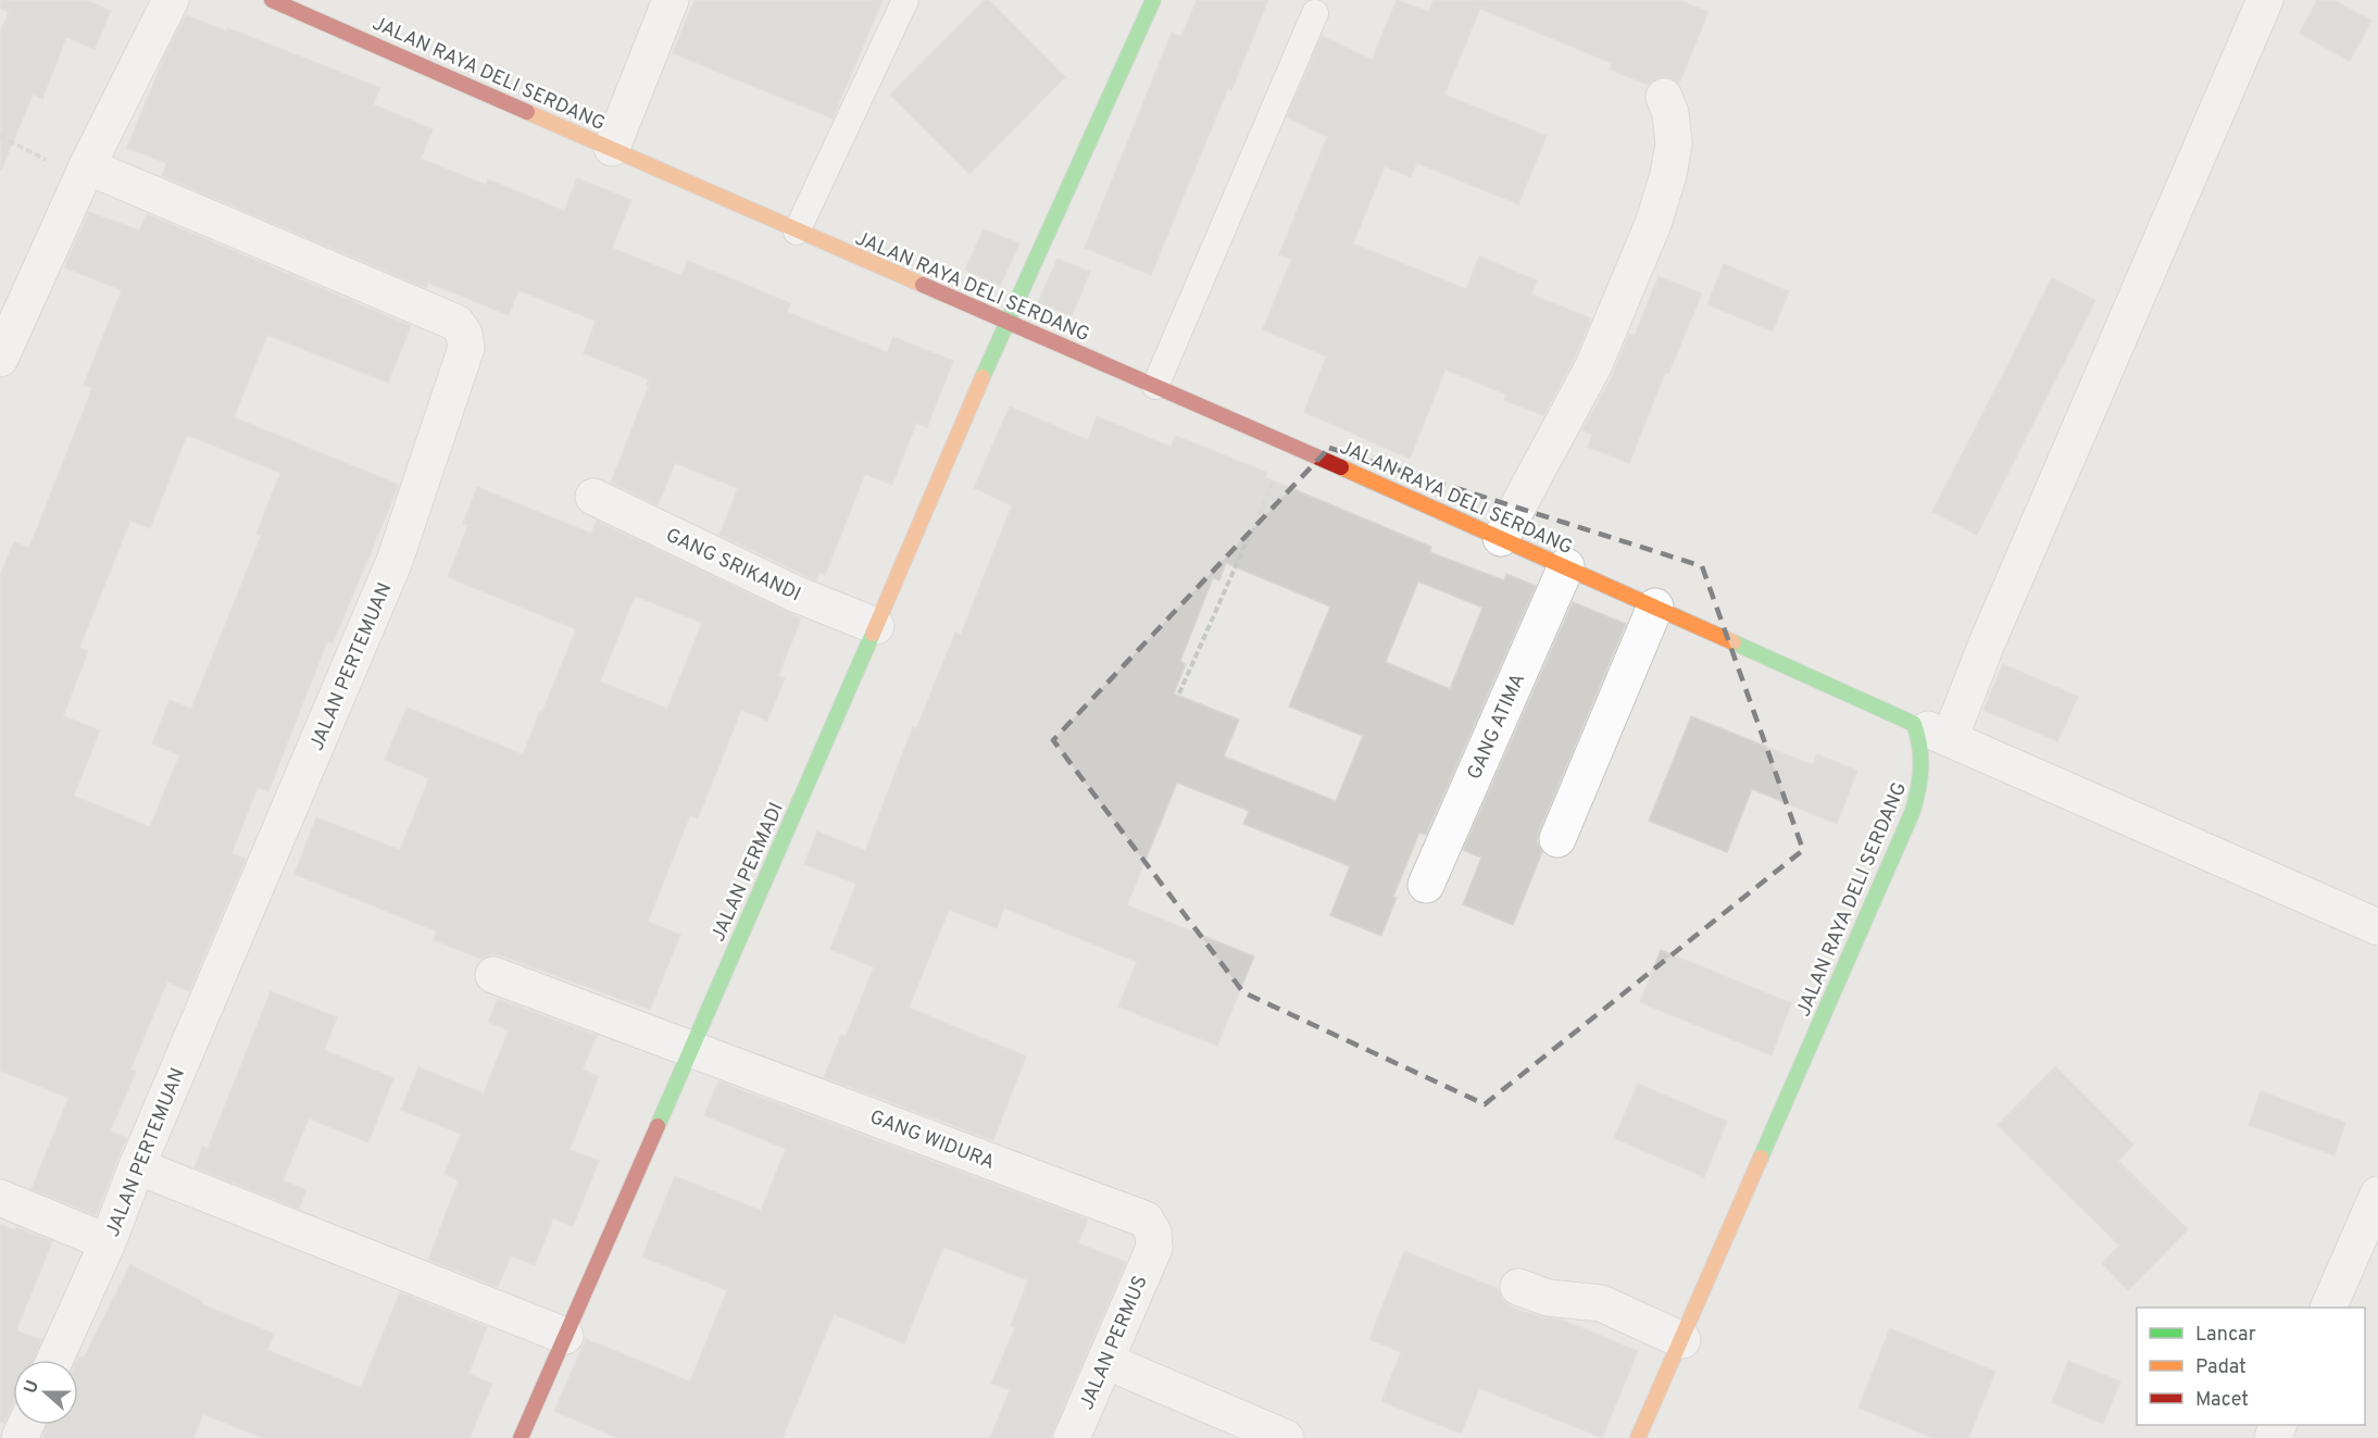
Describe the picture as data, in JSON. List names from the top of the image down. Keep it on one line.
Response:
{"streets":{"main road":["JALAN RAYA DELI SERDANG","JALAN PERMADI"],"street":["GANG SRIKANDI","JALAN PERTEMUAN","GANG ATIMA","GANG WIDURA","JALAN PERMUS"]},"crossings":[["JALAN RAYA DELI SERDANG","GANG ATIMA"],["JALAN RAYA DELI SERDANG","JALAN PERMADI"],["GANG SRIKANDI","JALAN PERMADI"],["JALAN PERMADI","GANG WIDURA"],["GANG WIDURA","JALAN PERMUS"]],"legend":["Lancar","Padat","Macet"],"north":"left"}
